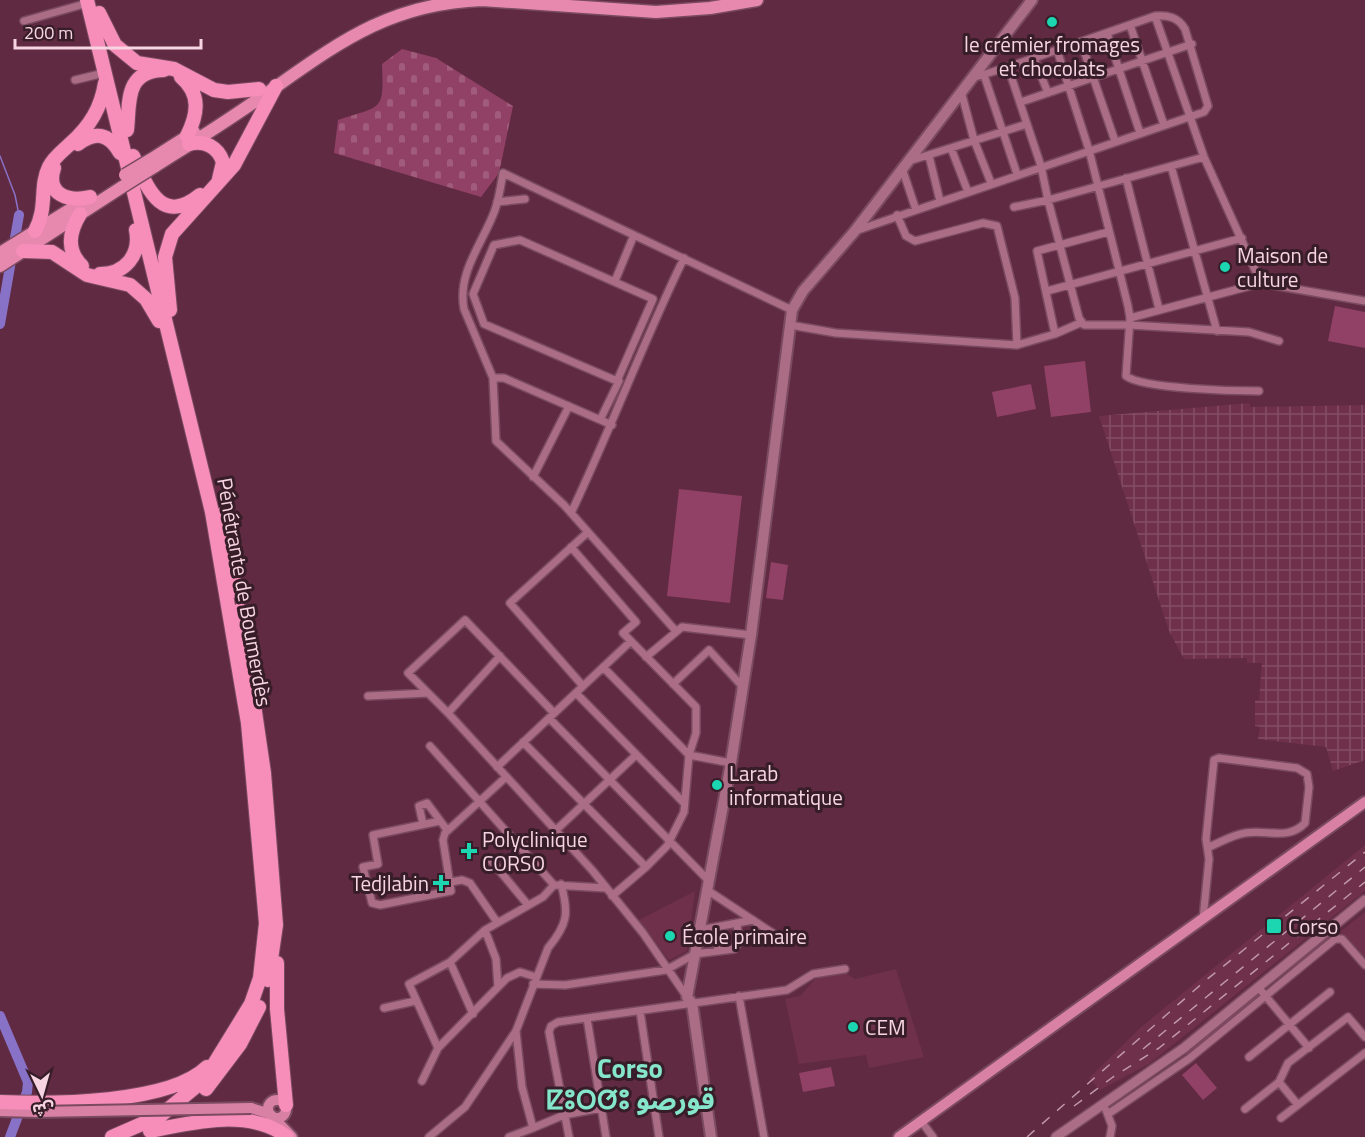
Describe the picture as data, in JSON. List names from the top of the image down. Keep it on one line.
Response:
{"streets":{"highway":["Pénétrante de Boumerdès"]},"districts":["Corso ⵇⵓⵔⵚⵓ قورصو"],"places":{"other":["le crémier fromages et chocolats","Maison de culture","Larab informatique","École primaire","CEM"],"health":["Polyclinique CORSO","Tedjlabin"],"transit":["Corso"]},"scale_bar":"200 m","north":"bottom"}
